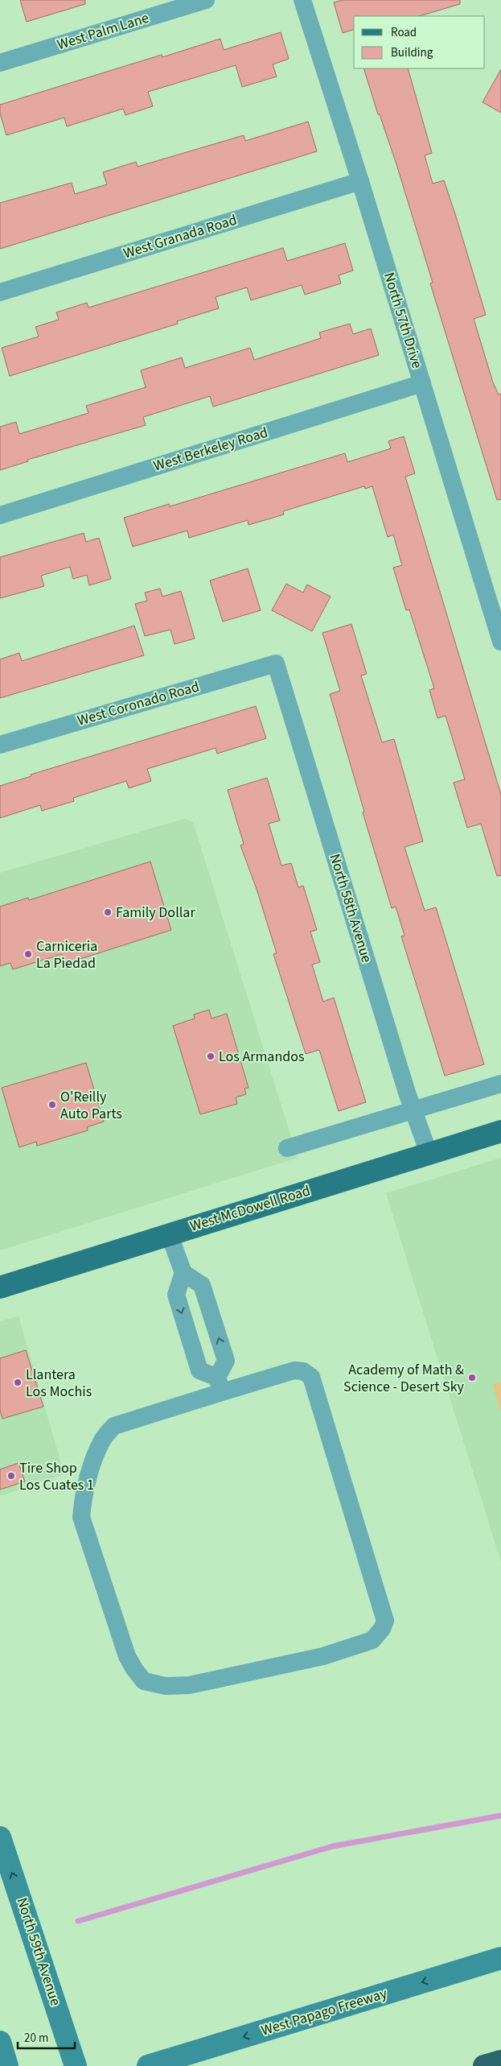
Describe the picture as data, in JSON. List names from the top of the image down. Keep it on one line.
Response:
{"streets":{"main road":["West McDowell Road","North 59th Avenue","West Papago Freeway"],"street":["West Palm Lane","West Granada Road","North 57th Drive","West Berkeley Road","West Coronado Road","North 58th Avenue"]},"crossings":[["West Granada Road","North 57th Drive"],["North 57th Drive","West Berkeley Road"],["West Coronado Road","North 58th Avenue"],["North 58th Avenue","West McDowell Road"]],"one_way":["North 59th Avenue","West Papago Freeway"],"places":["Family Dollar","Carniceria La Piedad","Los Armandos","O'Reilly Auto Parts","Academy of Math & Science - Desert Sky","Llantera Los Mochis","Tire Shop Los Cuates 1"],"legend":["Road","Building"],"scale_bar":"20 m"}
